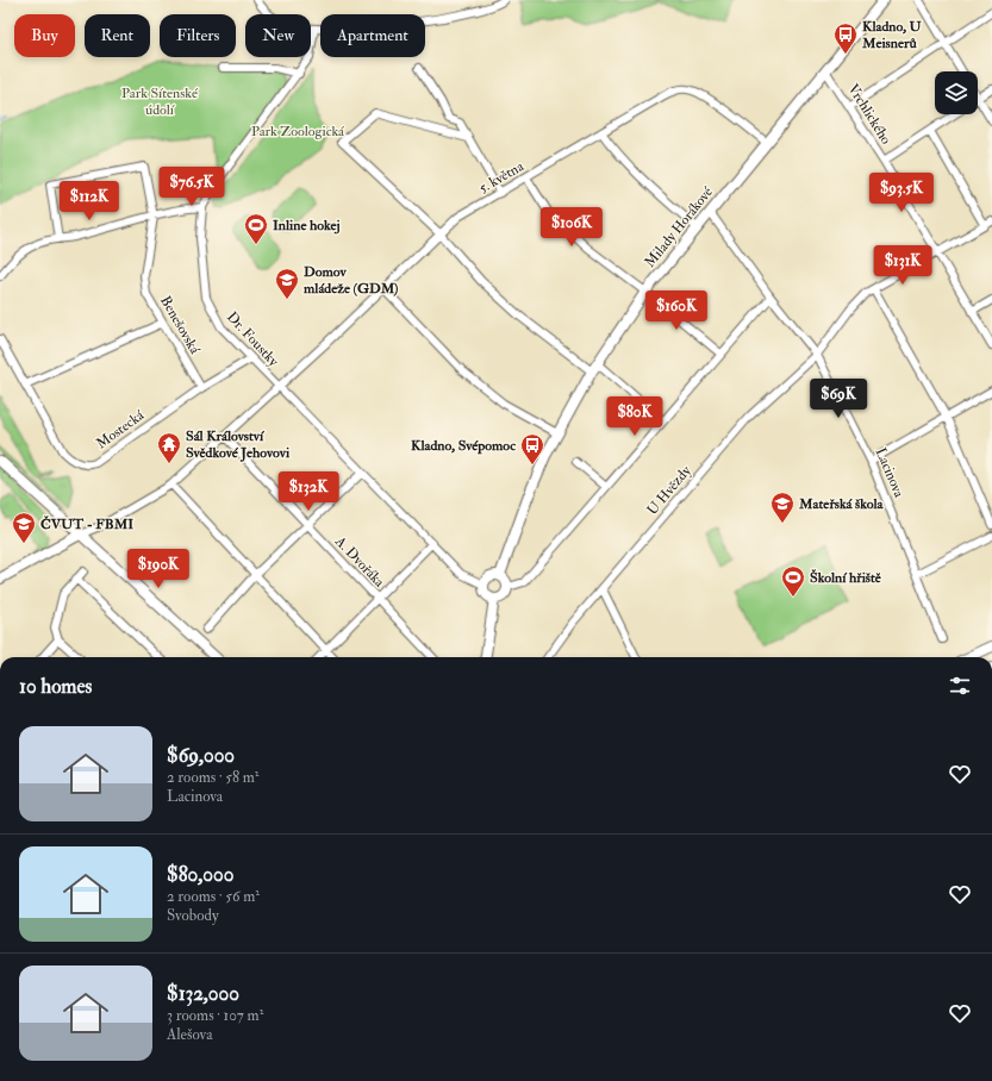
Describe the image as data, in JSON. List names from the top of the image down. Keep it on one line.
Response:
{"streets":{"main road":["Milady Horákové"],"street":["Vrchlického","5. května","Benešovská","Dr. Foustky","Mostecká","Lacinova","U Hvězdy","A. Dvořáka"]},"crossings":[["Vrchlického","Milady Horákové"],["Vrchlického","U Hvězdy"],["5. května","Milady Horákové"],["5. května","Dr. Foustky"],["5. května","A. Dvořáka"],["Milady Horákové","Dr. Foustky"],["Milady Horákové","Lacinova"],["Benešovská","Mostecká"],["Dr. Foustky","Mostecká"],["Lacinova","U Hvězdy"]],"parks":["Park Sítenské údolí","Park Zoologická"],"places":{"bus stop":["Kladno, U Meisnerů","Kladno, Svépomoc"],"sports":["Inline hokej","Školní hřiště"],"school or university":["Domov mládeže (GDM)","Mateřská škola","ČVUT - FBMI"],"temple":["Sál Království Svědkové Jehovovi"]},"page":{"chip":["Buy","Rent","Filters","New","Apartment"],"price":["$76.5K","$93.5K","$112K","$106K","$131K","$160K","$69K","$80K","$132K","$190K"],"heading":"10 homes","list":[{"name":"$69,000","note":"2 rooms · 58 m² · Lacinova"},{"name":"$80,000","note":"2 rooms · 56 m² · Svobody"},{"name":"$132,000","note":"3 rooms · 107 m² · Alešova"}]}}
